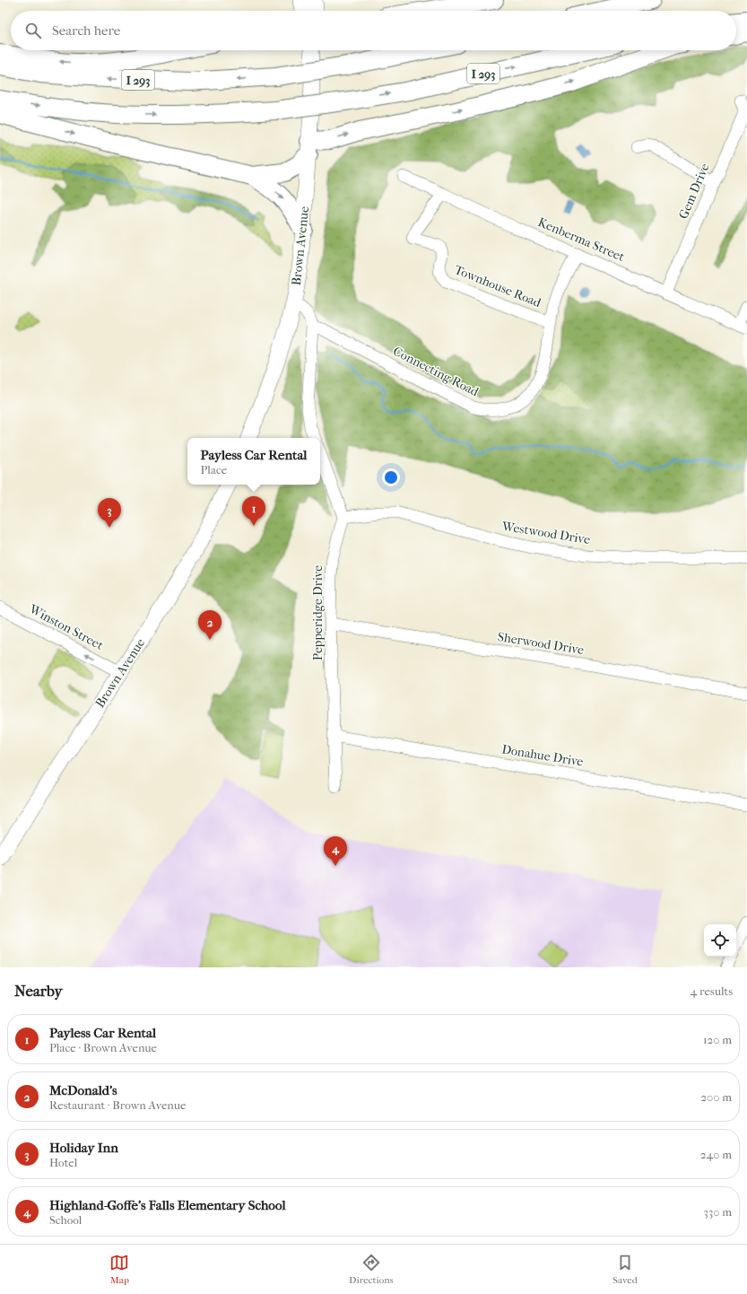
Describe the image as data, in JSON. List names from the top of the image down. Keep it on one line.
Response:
{"streets":{"highway":["I 293"],"main road":["Brown Avenue"],"street":["Gem Drive","Kenberma Street","Townhouse Road","Connecting Road","Westwood Drive","Pepperidge Drive","Winston Street","Sherwood Drive","Donahue Drive"]},"crossings":[["Gem Drive","Kenberma Street"],["Kenberma Street","Townhouse Road"],["Kenberma Street","Connecting Road"],["Brown Avenue","Winston Street"],["Townhouse Road","Connecting Road"],["Westwood Drive","Pepperidge Drive"],["Pepperidge Drive","Sherwood Drive"],["Pepperidge Drive","Donahue Drive"]],"one_way":["Winston Street"],"page":{"search":"Search here","popup":["Payless Car Rental","Place"],"pins":["1","3","2","4"],"heading":["Nearby","4 results"],"list":[{"mark":"1","name":"Payless Car Rental","note":"Place · Brown Avenue","value":"120 m"},{"mark":"2","name":"McDonald's","note":"Restaurant · Brown Avenue","value":"200 m"},{"mark":"3","name":"Holiday Inn","note":"Hotel","value":"240 m"},{"mark":"4","name":"Highland-Goffe's Falls Elementary School","note":"School","value":"330 m"}],"nav":["Map","Directions","Saved"]}}
